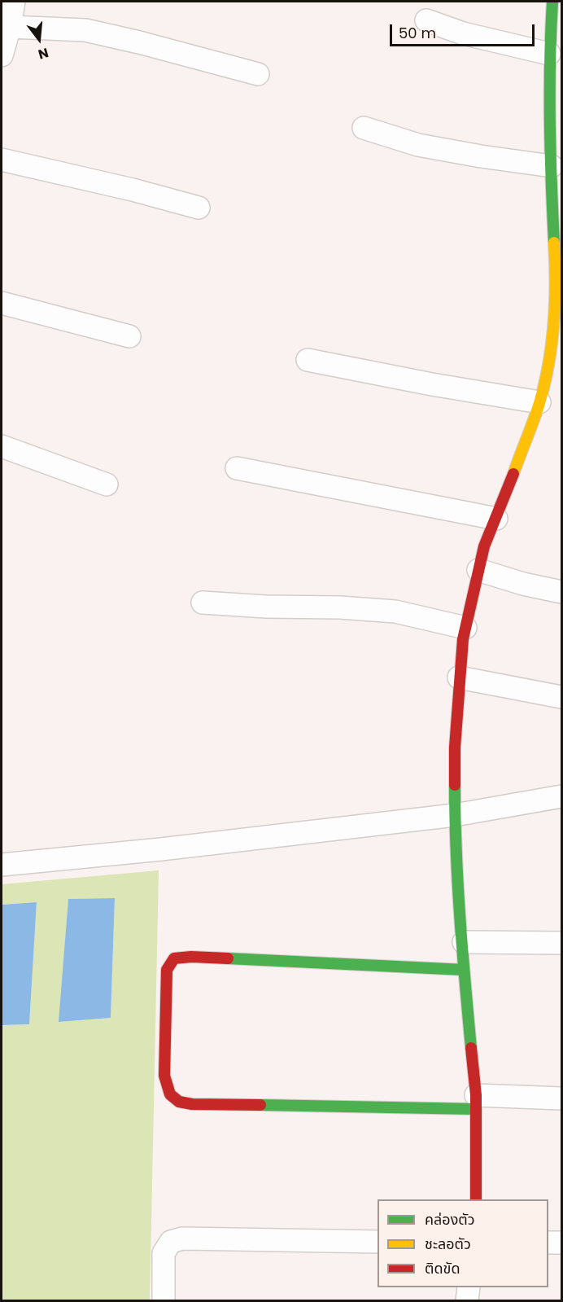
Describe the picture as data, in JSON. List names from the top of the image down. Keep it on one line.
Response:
{"legend":["คล่องตัว","ชะลอตัว","ติดขัด"],"scale_bar":"50 m","north":"bottom"}
